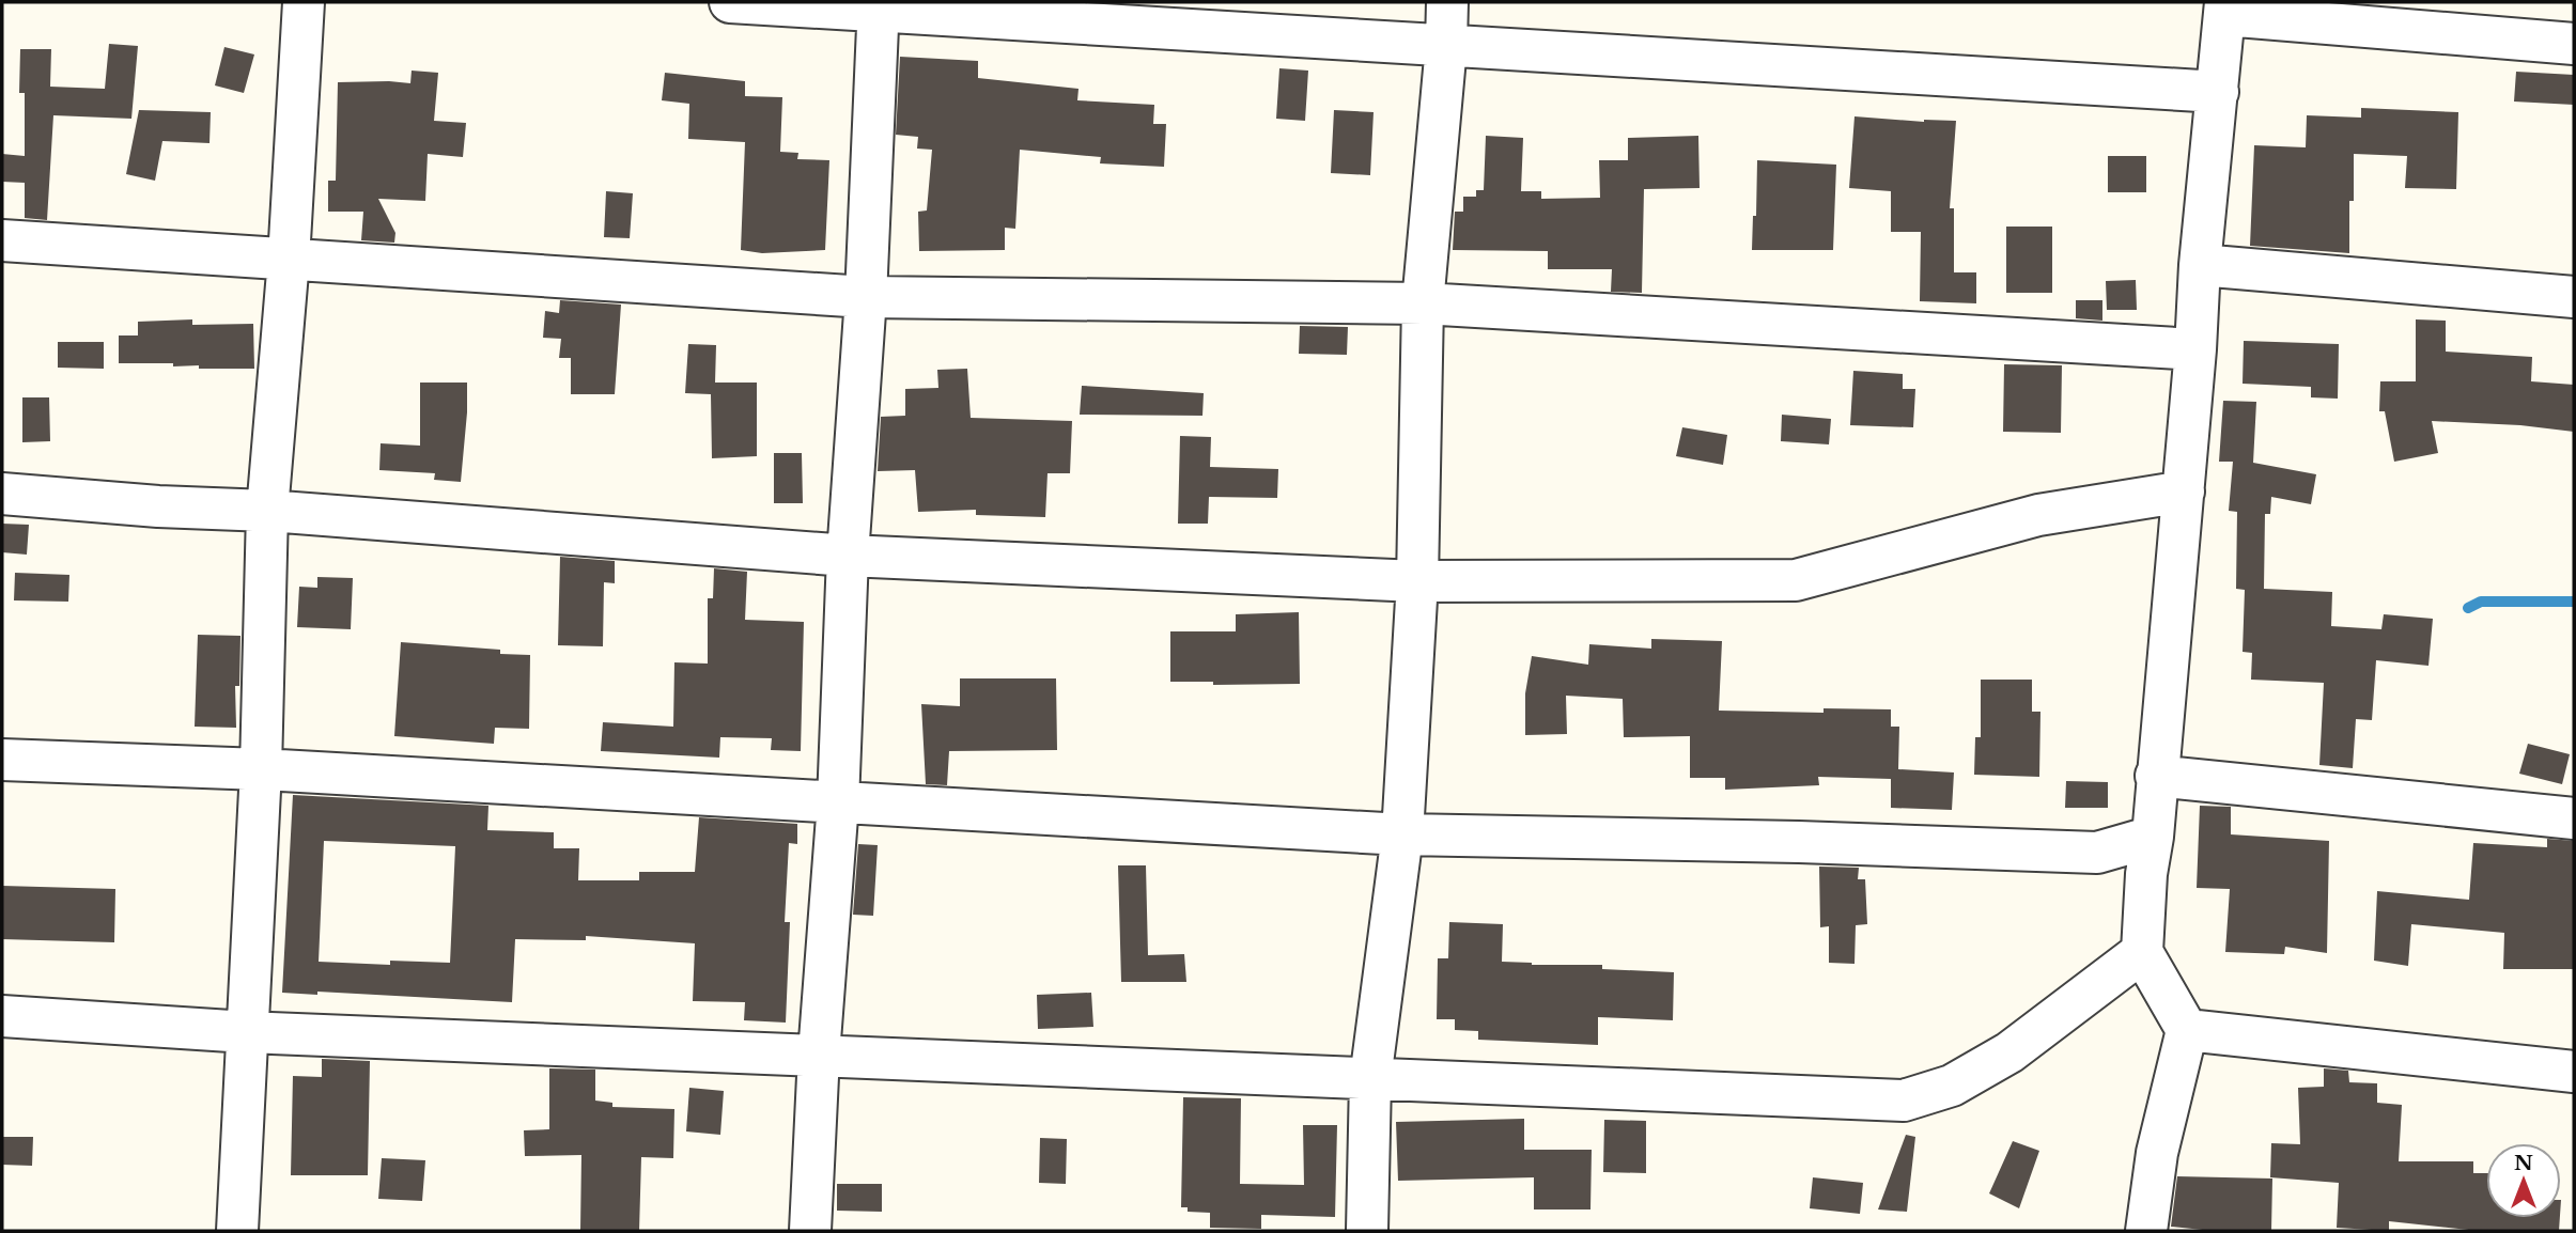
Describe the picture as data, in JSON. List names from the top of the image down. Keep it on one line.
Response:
{"north":"top"}
